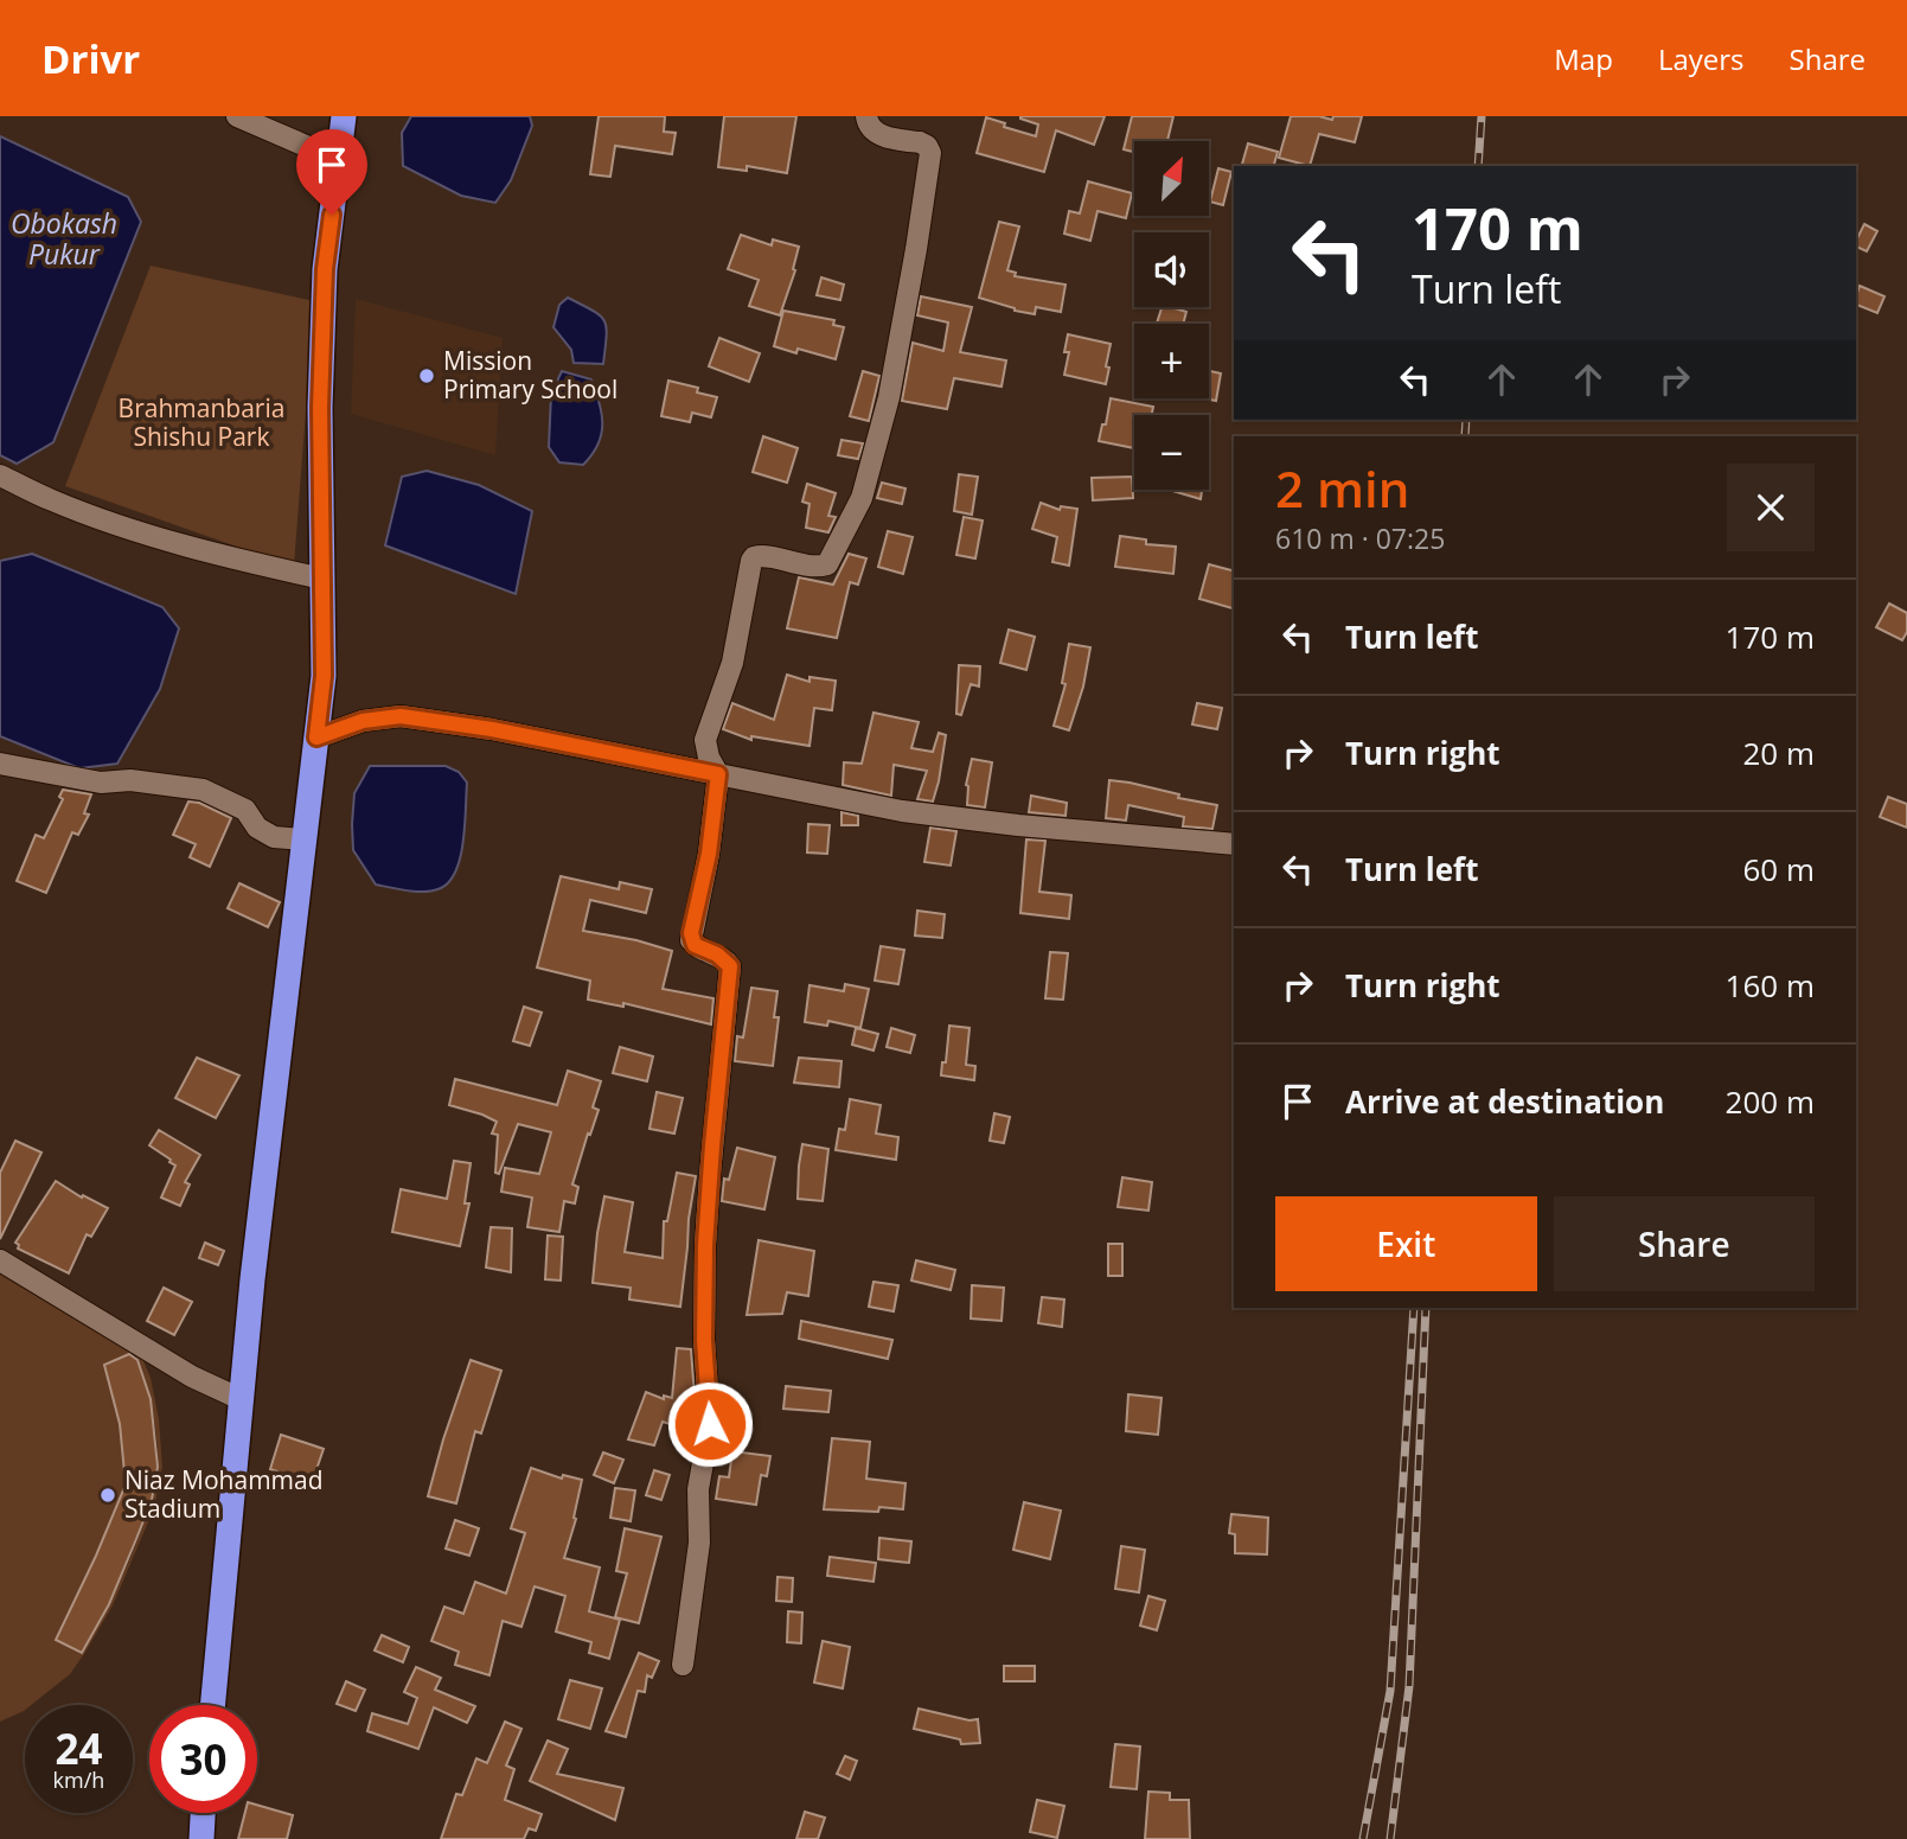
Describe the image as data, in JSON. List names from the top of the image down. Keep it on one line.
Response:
{"water":["Obokash Pukur"],"parks":["Brahmanbaria Shishu Park"],"places":["Mission Primary School","Niaz Mohammad Stadium"],"north":"top right","page":{"header":"Drivr","nav":["Map","Layers","Share"],"map_buttons":["+","−"],"turn":["170 m","Turn left"],"heading":["2 min","610 m · 07:25"],"list":[{"name":"Turn left","value":"170 m"},{"name":"Turn right","value":"20 m"},{"name":"Turn left","value":"60 m"},{"name":"Turn right","value":"160 m"},{"name":"Arrive at destination","value":"200 m"}],"buttons":["Exit","Share"],"speed":"24 km/h","limit":"30"}}
